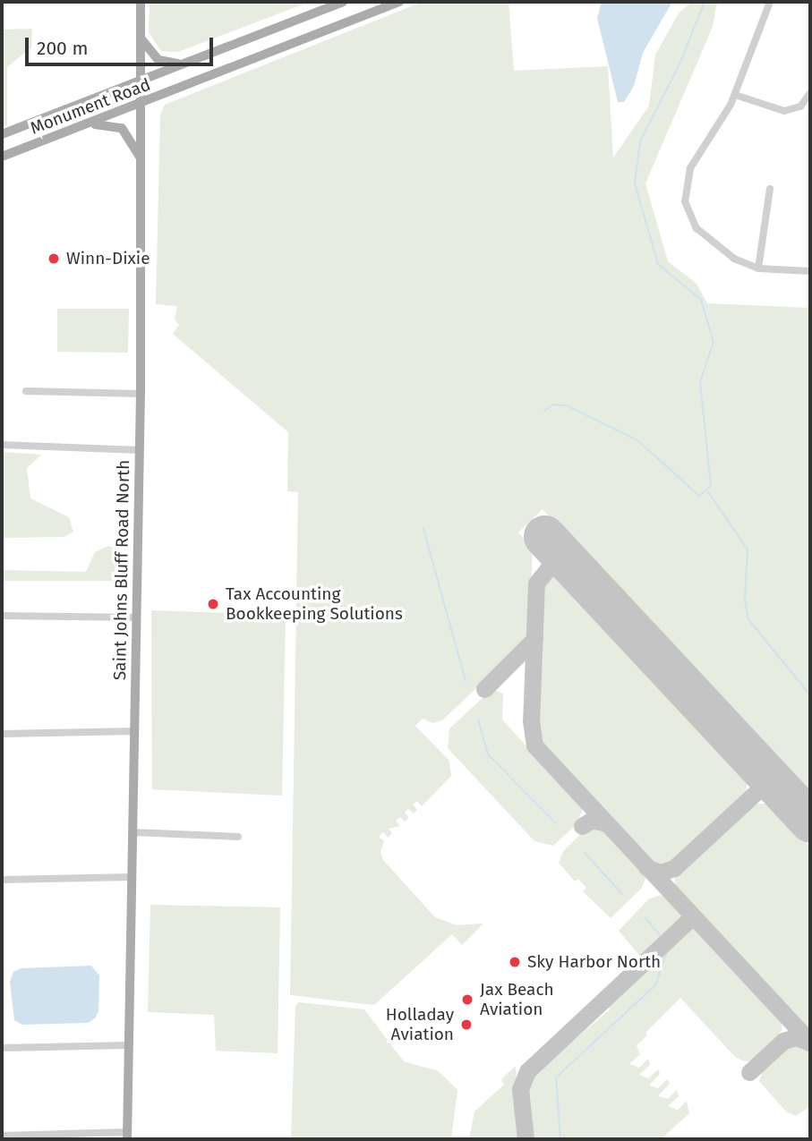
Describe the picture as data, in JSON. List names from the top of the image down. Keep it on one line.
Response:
{"streets":{"main road":["Monument Road","Saint Johns Bluff Road North"]},"crossings":[["Monument Road","Saint Johns Bluff Road North"]],"places":["Winn-Dixie","Tax Accounting Bookkeeping Solutions","Sky Harbor North","Jax Beach Aviation","Holladay Aviation"],"scale_bar":"200 m"}
